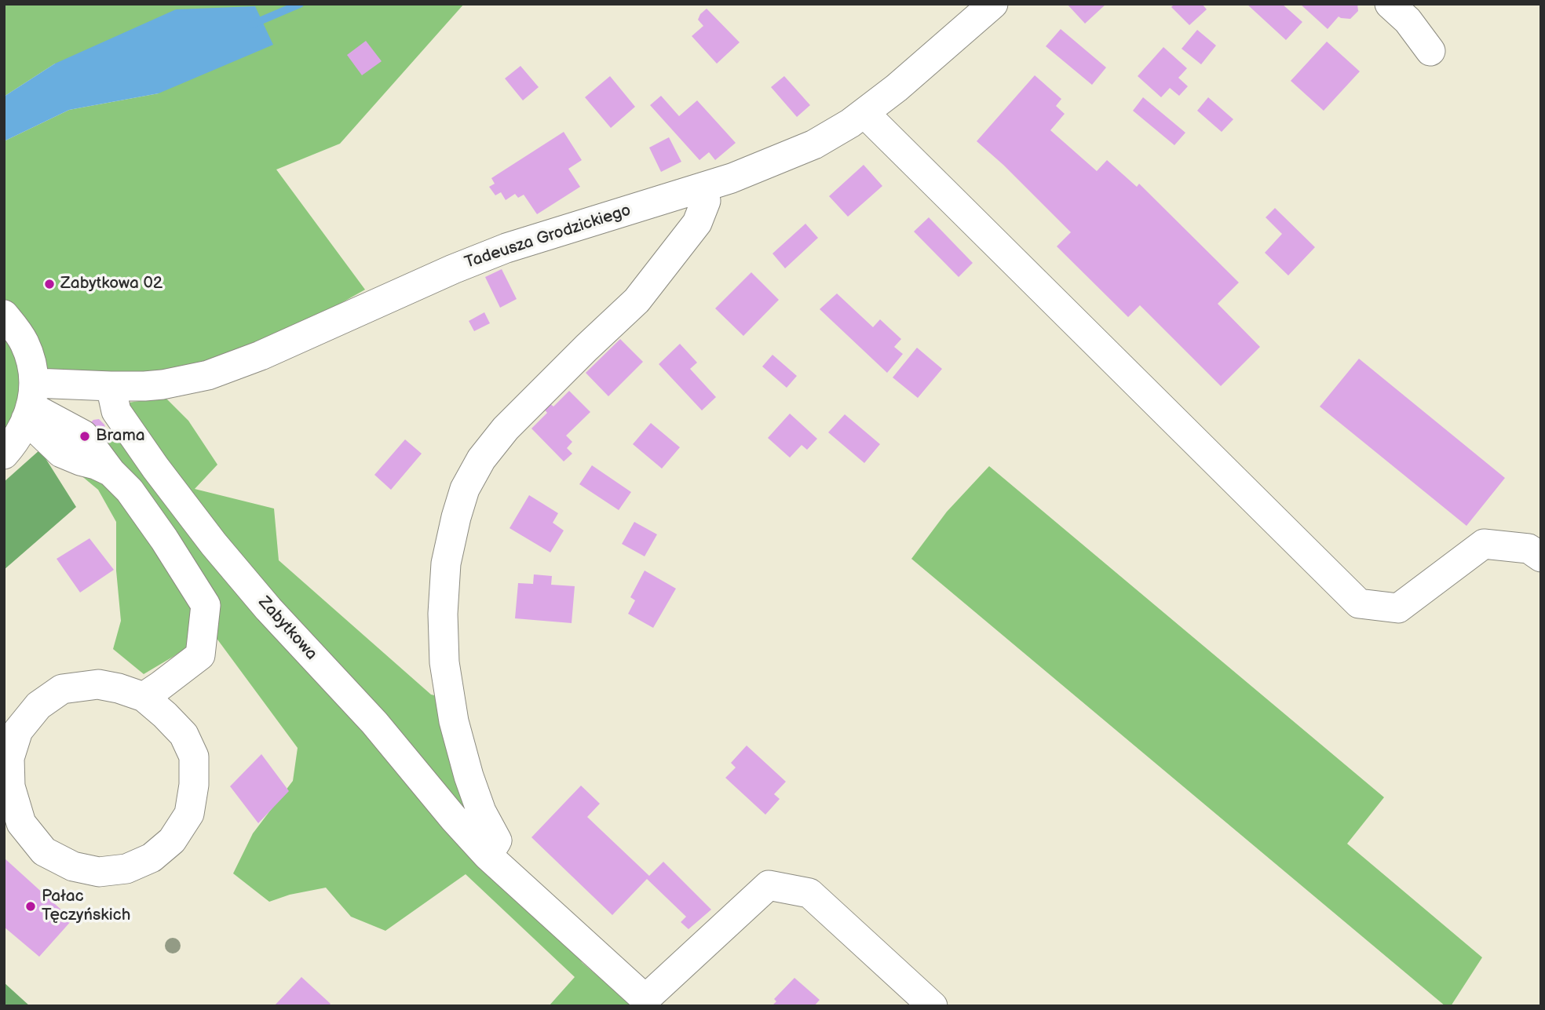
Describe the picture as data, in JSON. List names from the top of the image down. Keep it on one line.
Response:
{"streets":{"street":["Tadeusza Grodzickiego","Zabytkowa"]},"crossings":[["Tadeusza Grodzickiego","Zabytkowa"]],"places":["Zabytkowa 02","Brama","Pałac Tęczyńskich"]}
